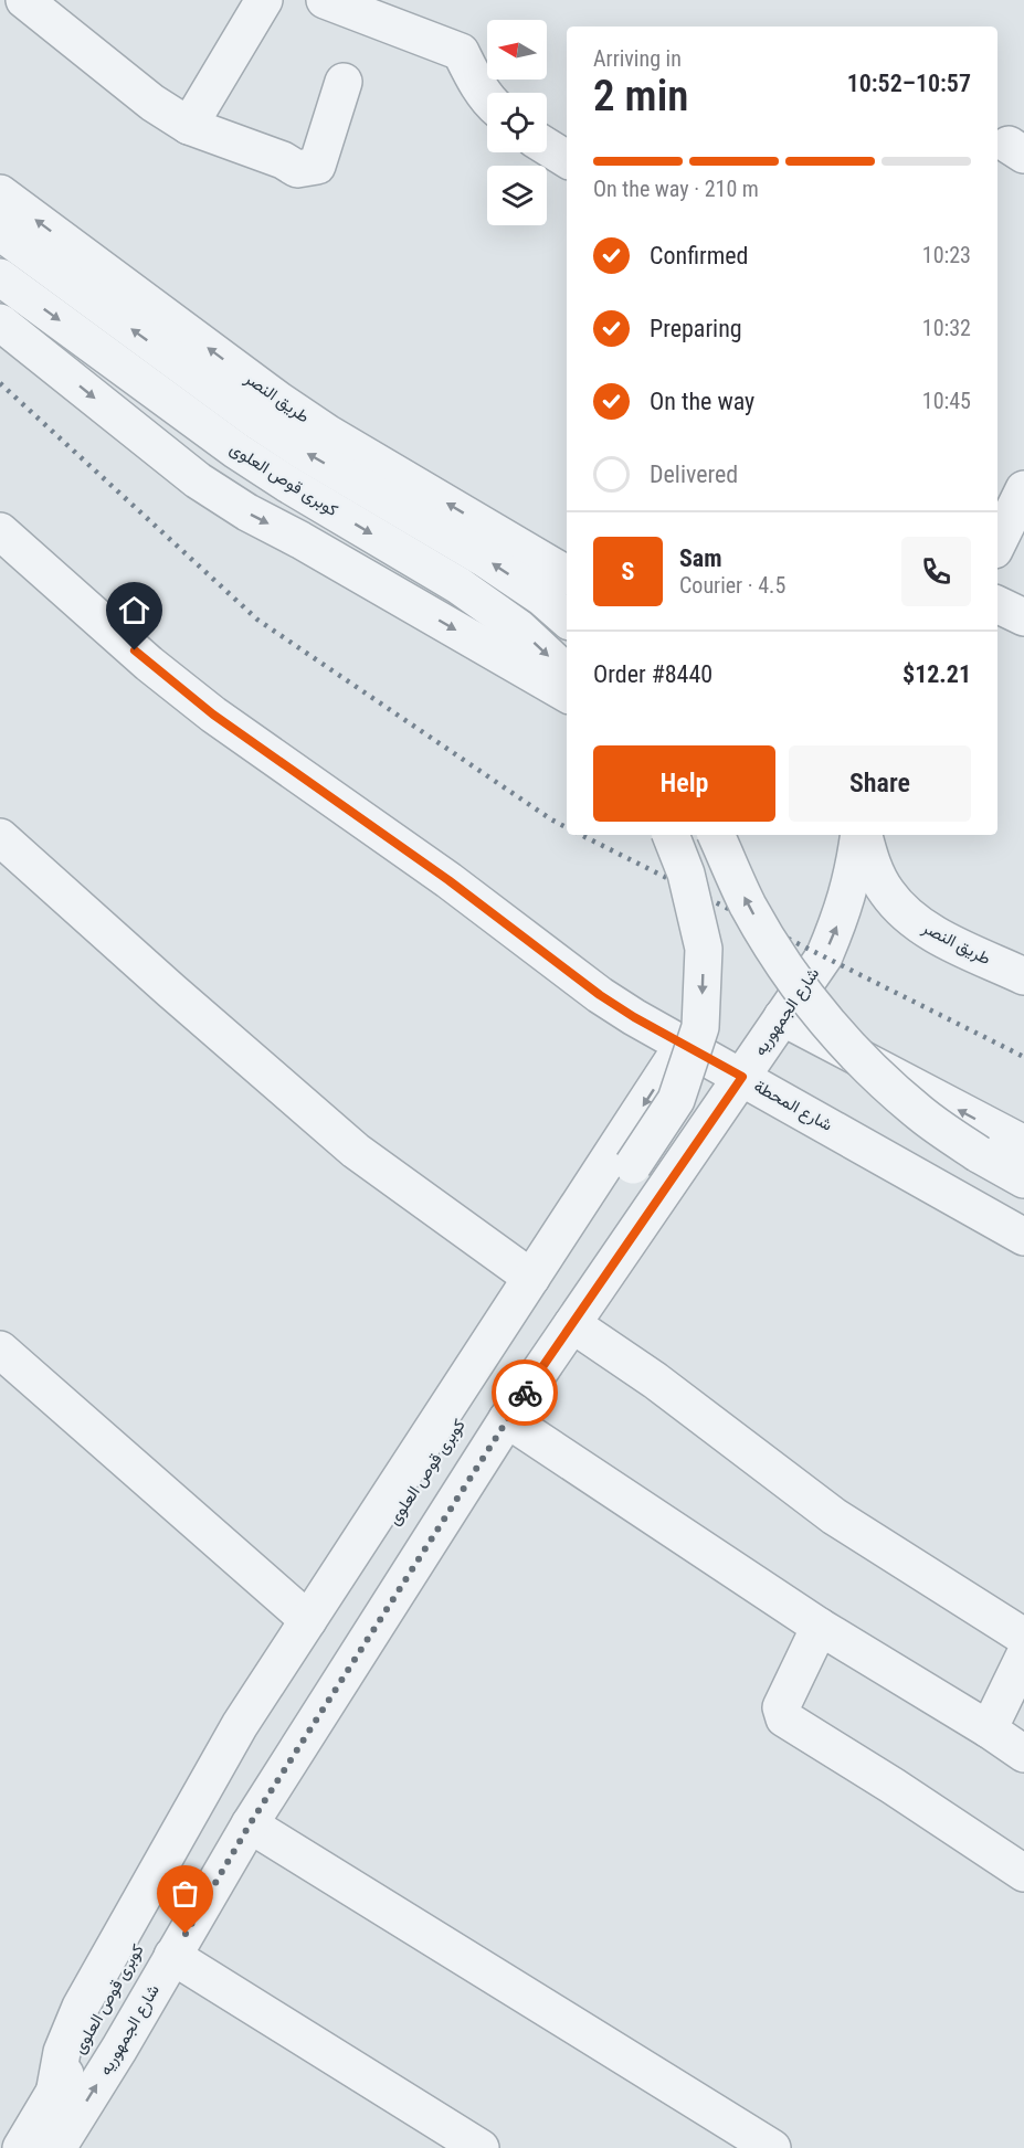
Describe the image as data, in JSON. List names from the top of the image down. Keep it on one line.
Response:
{"streets":{"street":["طريق النصر","كوبرى قوص العلوى","شارع الجمهوريه","شارع المحطة"]},"crossings":[["شارع الجمهوريه","شارع المحطة"]],"north":"left","page":{"heading":["2 min","Arriving in","10:52–10:57"],"panel":["Sam","Courier · 4.5","Order #8440","$12.21"],"bar":"On the way · 210 m","list":[["Confirmed","10:23"],["Preparing","10:32"],["On the way","10:45"],"Delivered"],"round":"S","buttons":["Help","Share"]}}
